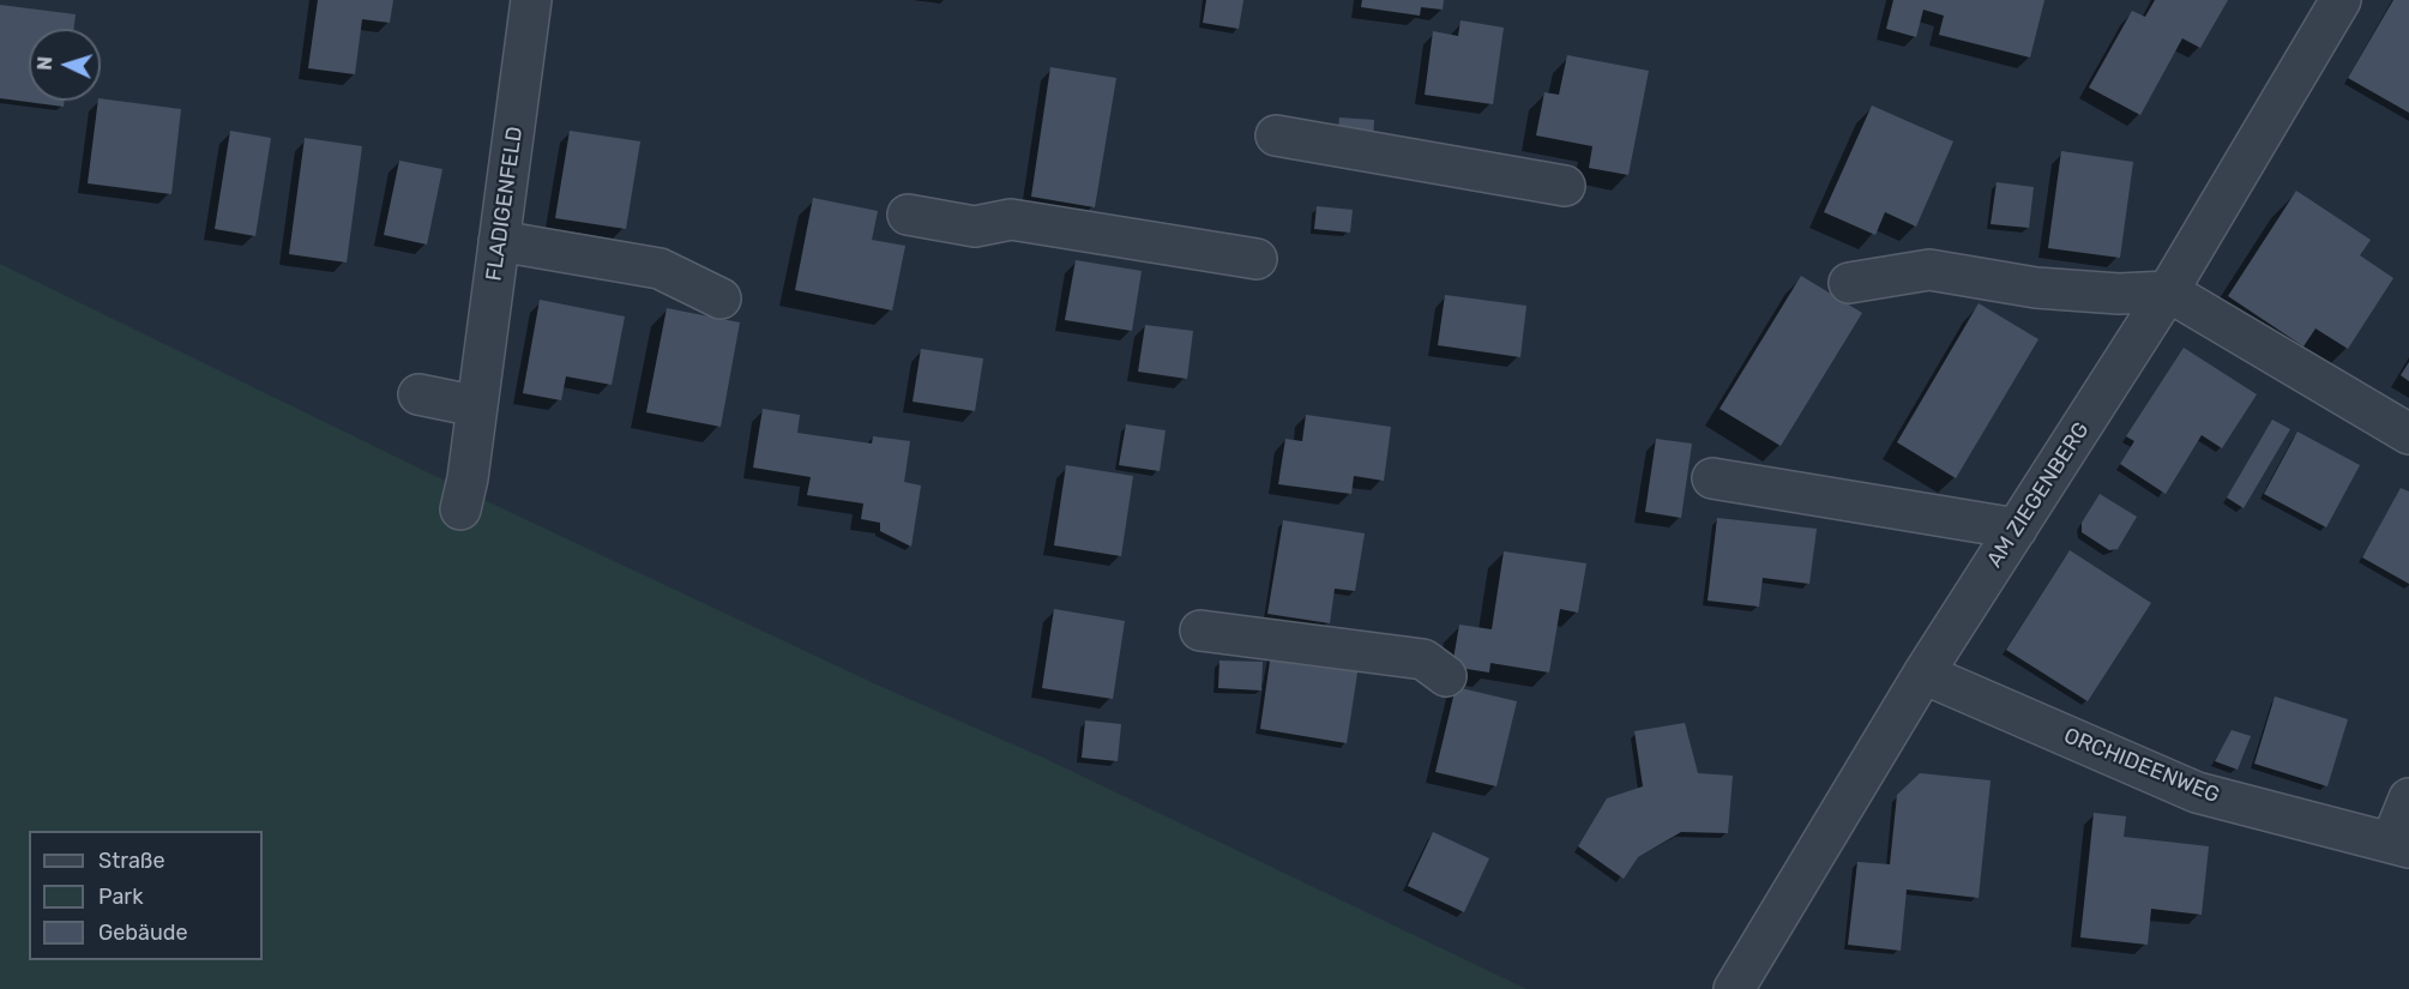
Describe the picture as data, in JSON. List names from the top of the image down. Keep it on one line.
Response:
{"streets":{"street":["FLADIGENFELD","AM ZIEGENBERG","ORCHIDEENWEG"]},"crossings":[["AM ZIEGENBERG","ORCHIDEENWEG"]],"legend":["Straße","Park","Gebäude"],"north":"left"}
